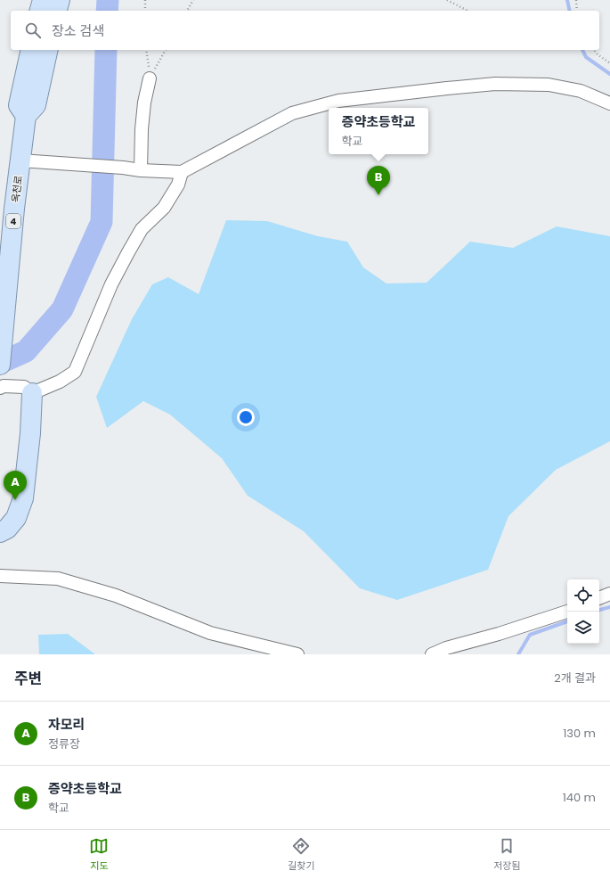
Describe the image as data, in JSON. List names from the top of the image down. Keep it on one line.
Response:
{"streets":{"main road":["옥천로","4"]},"page":{"search":"장소 검색","popup":["증약초등학교","학교"],"pins":["B","A"],"heading":["주변","2개 결과"],"list":[{"mark":"A","name":"자모리","note":"정류장","value":"130 m"},{"mark":"B","name":"증약초등학교","note":"학교","value":"140 m"}],"nav":["지도","길찾기","저장됨"]}}
